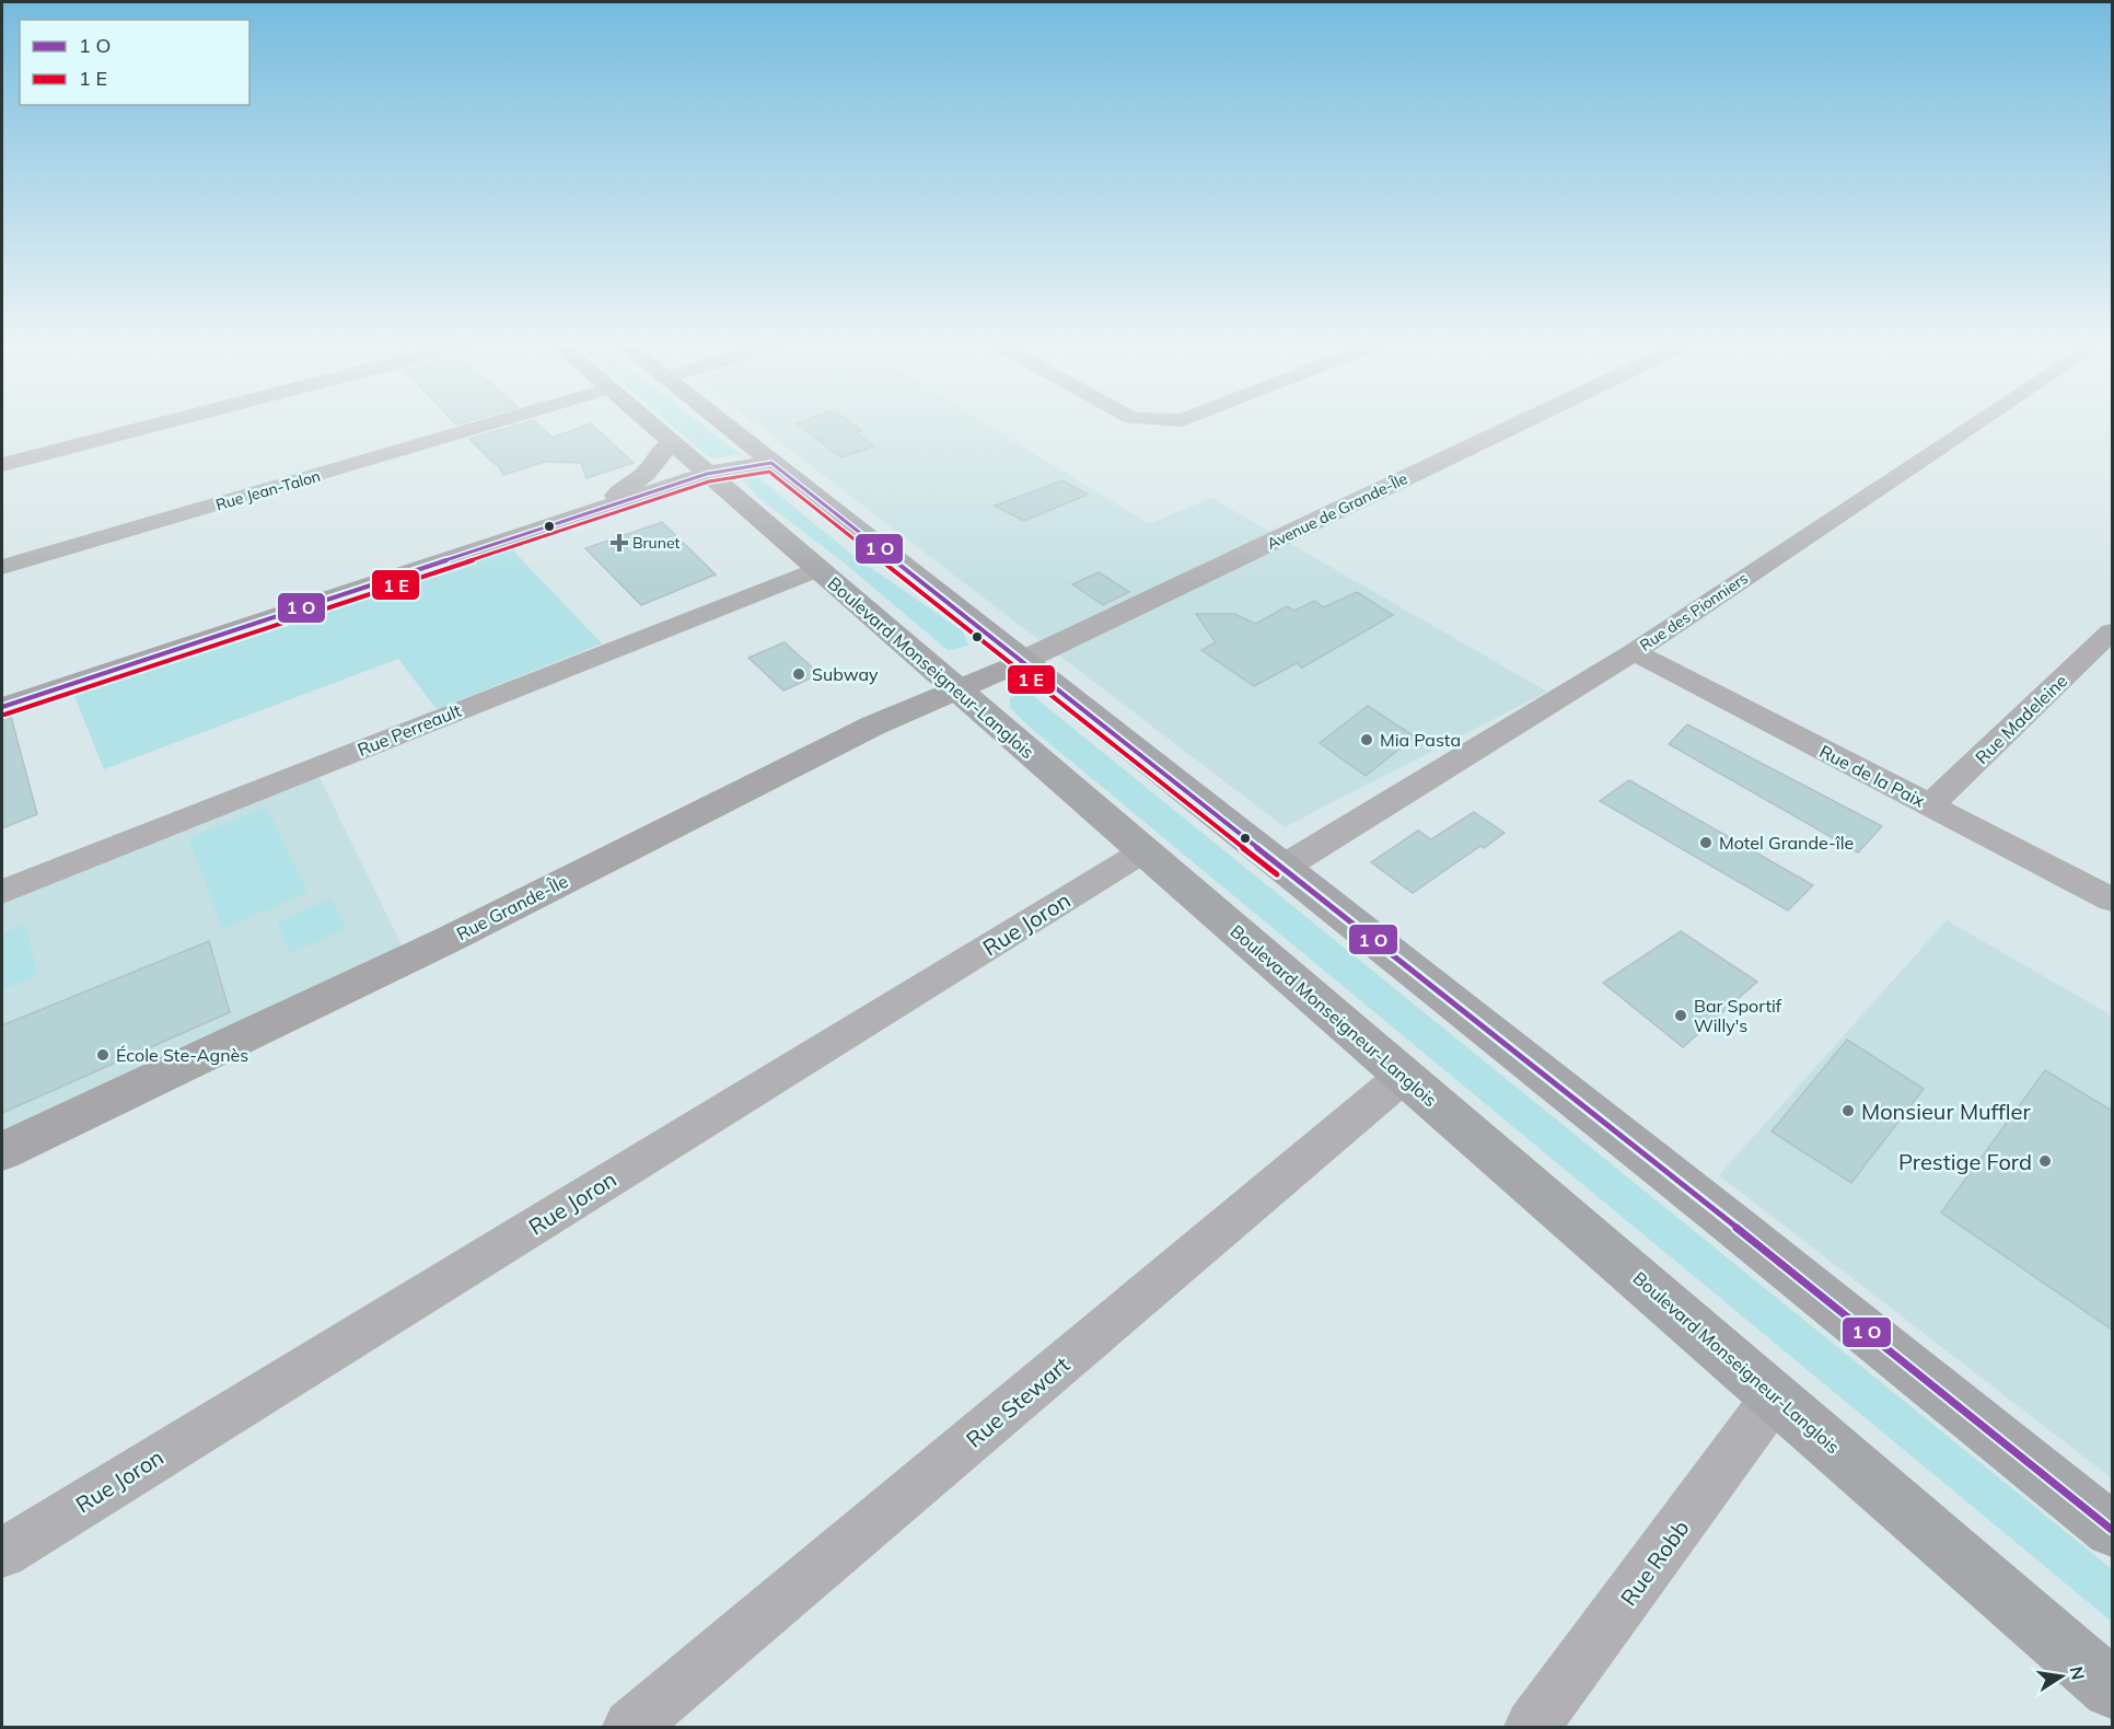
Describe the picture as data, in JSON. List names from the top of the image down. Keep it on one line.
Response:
{"streets":{"highway":["Boulevard Monseigneur-Langlois"],"main road":["Rue Grande-Île"],"street":["Rue Jean-Talon","Avenue de Grande-Île","Rue des Pionniers","Rue Madeleine","Rue Perreault","Rue de la Paix","Rue Joron","Rue Stewart","Rue Robb"]},"crossings":[["Avenue de Grande-Île","Rue Grande-Île"],["Rue des Pionniers","Rue de la Paix"],["Boulevard Monseigneur-Langlois","Rue Perreault"],["Boulevard Monseigneur-Langlois","Rue Grande-Île"],["Boulevard Monseigneur-Langlois","Rue Joron"],["Boulevard Monseigneur-Langlois","Rue Stewart"],["Boulevard Monseigneur-Langlois","Rue Robb"],["Rue Madeleine","Rue de la Paix"]],"places":{"health":["Brunet"],"other":["Subway","Mia Pasta","Motel Grande-île","Bar Sportif Willy's","École Ste-Agnès","Monsieur Muffler","Prestige Ford"]},"legend":["1 O","1 E"],"north":"right"}
